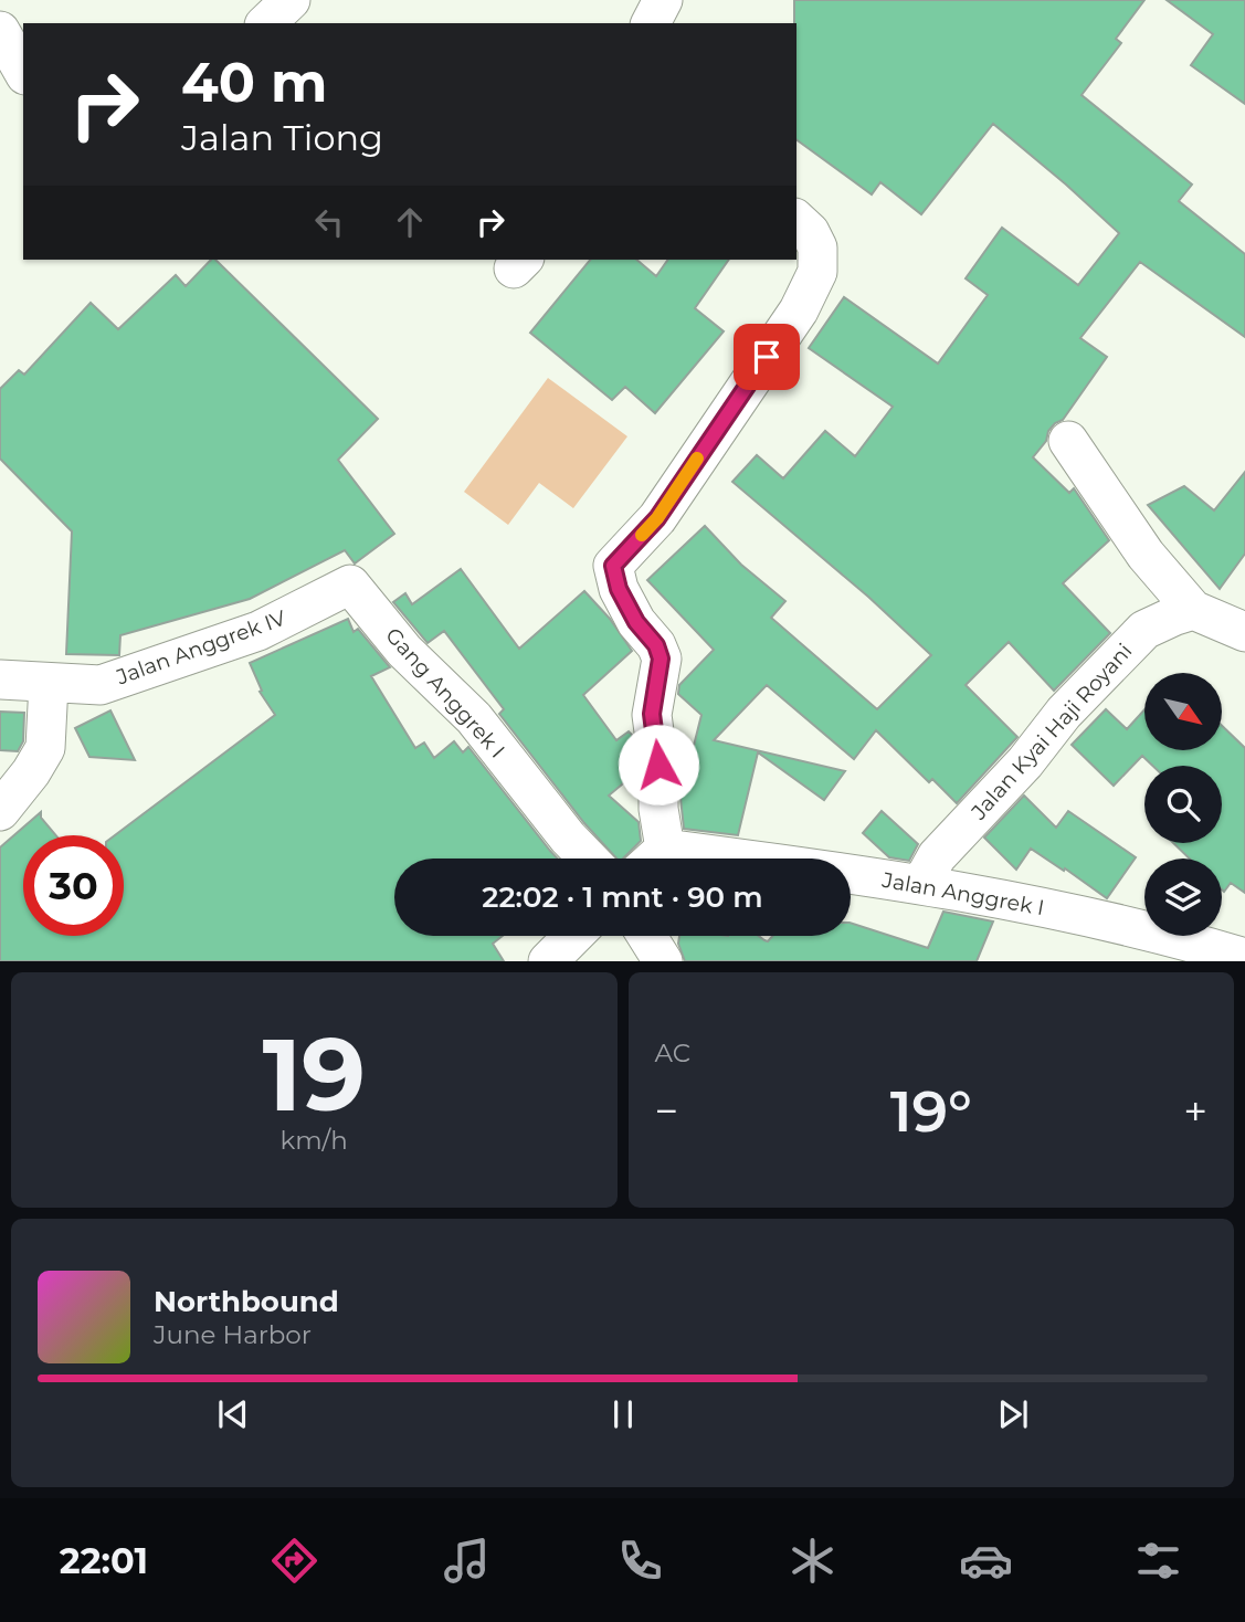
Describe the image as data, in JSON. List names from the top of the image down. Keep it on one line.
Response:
{"streets":{"street":["Jalan Anggrek IV","Gang Anggrek I","Jalan Kyai Haji Royani","Jalan Anggrek I"]},"crossings":[["Jalan Anggrek IV","Gang Anggrek I"],["Jalan Kyai Haji Royani","Jalan Anggrek I"]],"north":"bottom right","page":{"turn":["40 m","Jalan Tiong"],"limit":"30","trip":"22:02 · 1 mnt · 90 m","tile":[["19","km/h"],"AC"],"heat":["−","19°","+"],"song":["Northbound","June Harbor"],"tabs":"22:01"}}
